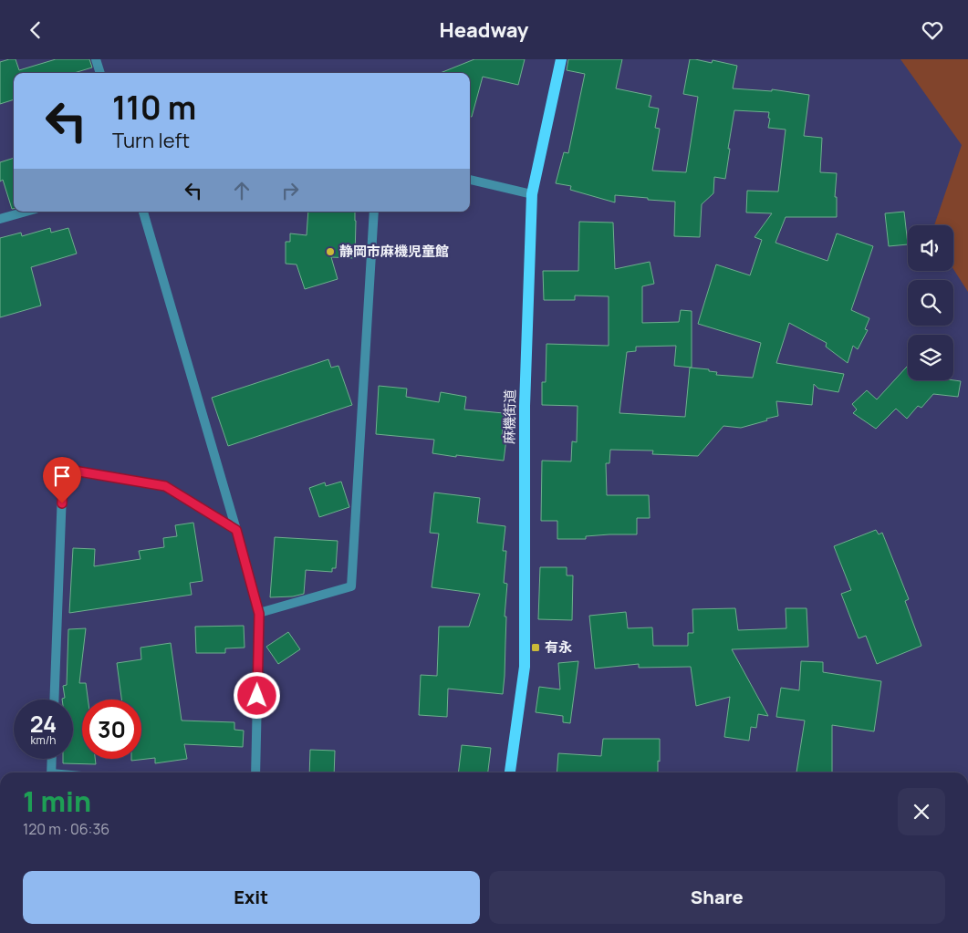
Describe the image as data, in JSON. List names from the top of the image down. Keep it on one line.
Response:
{"streets":{"main road":["麻機街道"]},"places":{"other":["静岡市麻機児童館"],"transit":["有永"]},"page":{"header":"Headway","turn":["110 m","Turn left"],"speed":"24 km/h","limit":"30","heading":["1 min","120 m · 06:36"],"buttons":["Exit","Share"]}}
